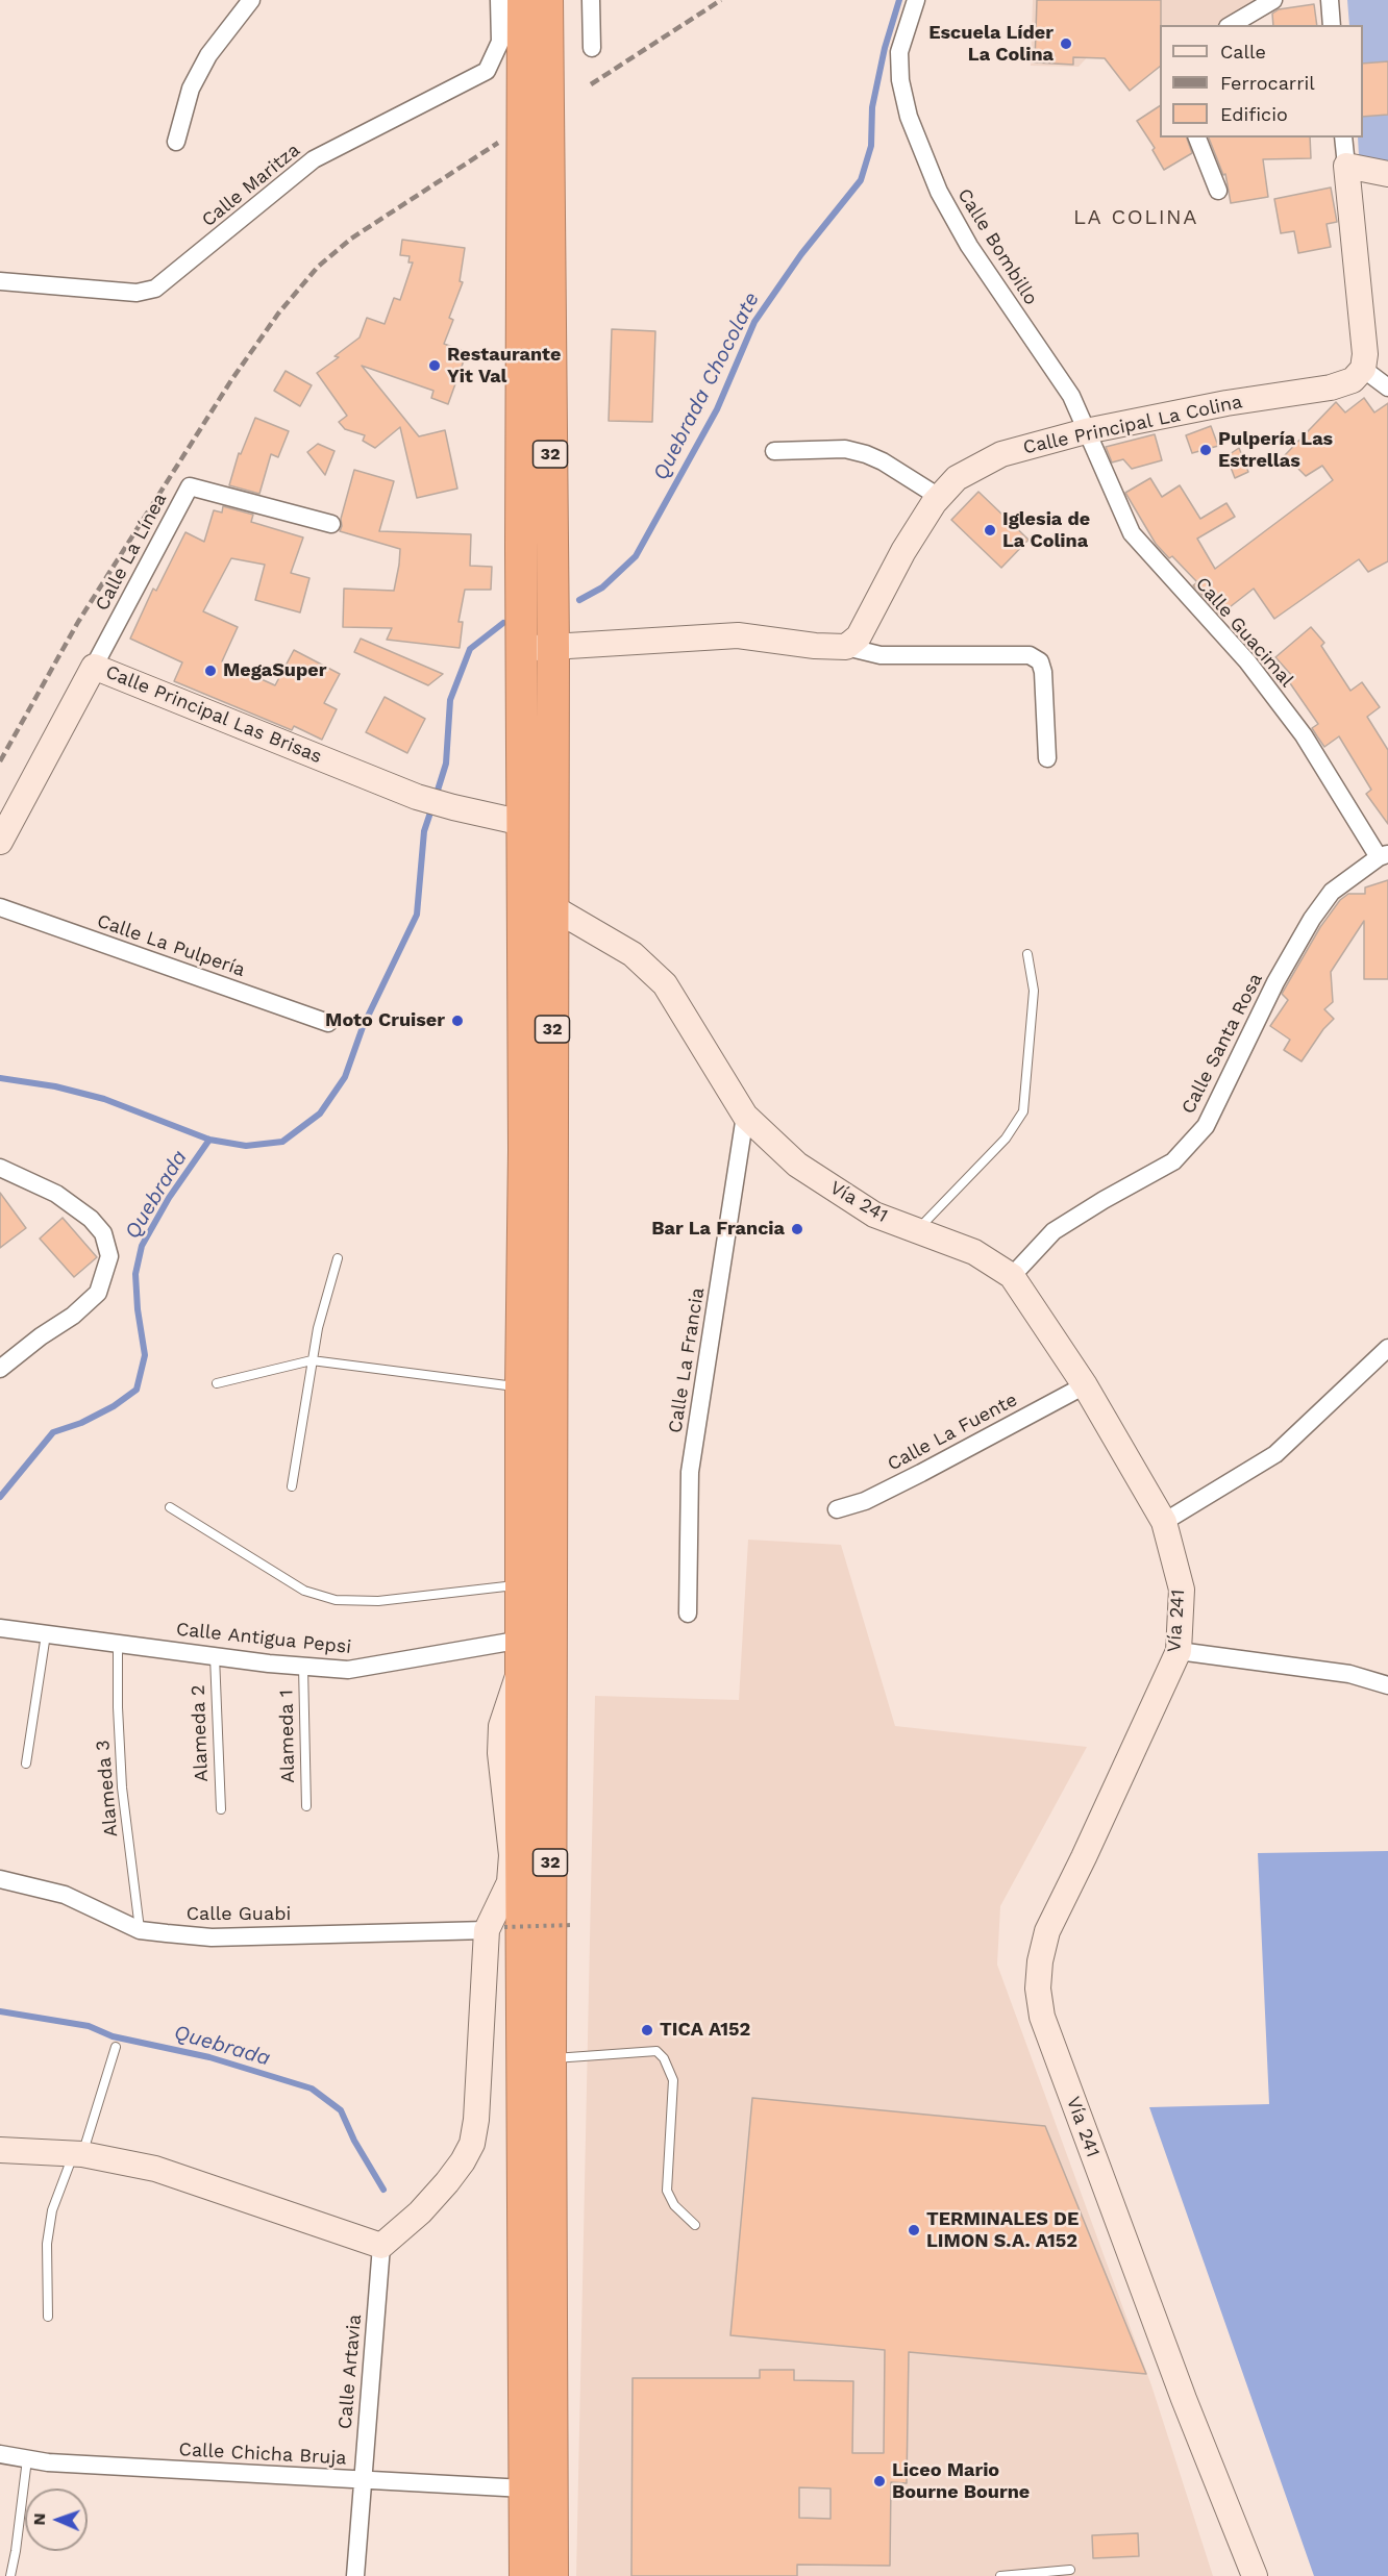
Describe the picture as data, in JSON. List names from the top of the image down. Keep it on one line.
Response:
{"streets":{"highway":["32"],"street":["Calle Maritza","Calle Bombillo","Calle Principal La Colina","Calle La Línea","Calle Guacimal","Calle Principal Las Brisas","Calle La Pulpería","Calle Santa Rosa","Vía 241","Calle La Francia","Calle La Fuente","Calle Antigua Pepsi","Calle Guabi","Calle Artavia","Calle Chicha Bruja"],"lane":["Alameda 2","Alameda 1","Alameda 3"]},"crossings":[["Calle Bombillo","Calle Principal La Colina"],["Calle Bombillo","Calle Guacimal"],["Calle Principal La Colina","Calle Guacimal"],["32","Calle Principal Las Brisas"],["32","Vía 241"],["32","Calle Antigua Pepsi"],["32","Calle Chicha Bruja"],["Calle La Línea","Calle Principal Las Brisas"],["Calle Guacimal","Calle Santa Rosa"],["Calle Santa Rosa","Vía 241"],["Vía 241","Calle La Francia"],["Vía 241","Calle La Fuente"],["Calle Antigua Pepsi","Alameda 2"],["Calle Antigua Pepsi","Alameda 1"],["Calle Antigua Pepsi","Alameda 3"],["Alameda 3","Calle Guabi"],["Calle Artavia","Calle Chicha Bruja"]],"districts":["LA COLINA"],"water":["Quebrada Chocolate","Quebrada"],"places":["Escuela Líder La Colina","Restaurante Yit Val","Pulpería Las Estrellas","Iglesia de La Colina","MegaSuper","Moto Cruiser","Bar La Francia","TICA A152","TERMINALES DE LIMON S.A. A152","Liceo Mario Bourne Bourne"],"legend":["Calle","Ferrocarril","Edificio"],"north":"left"}
